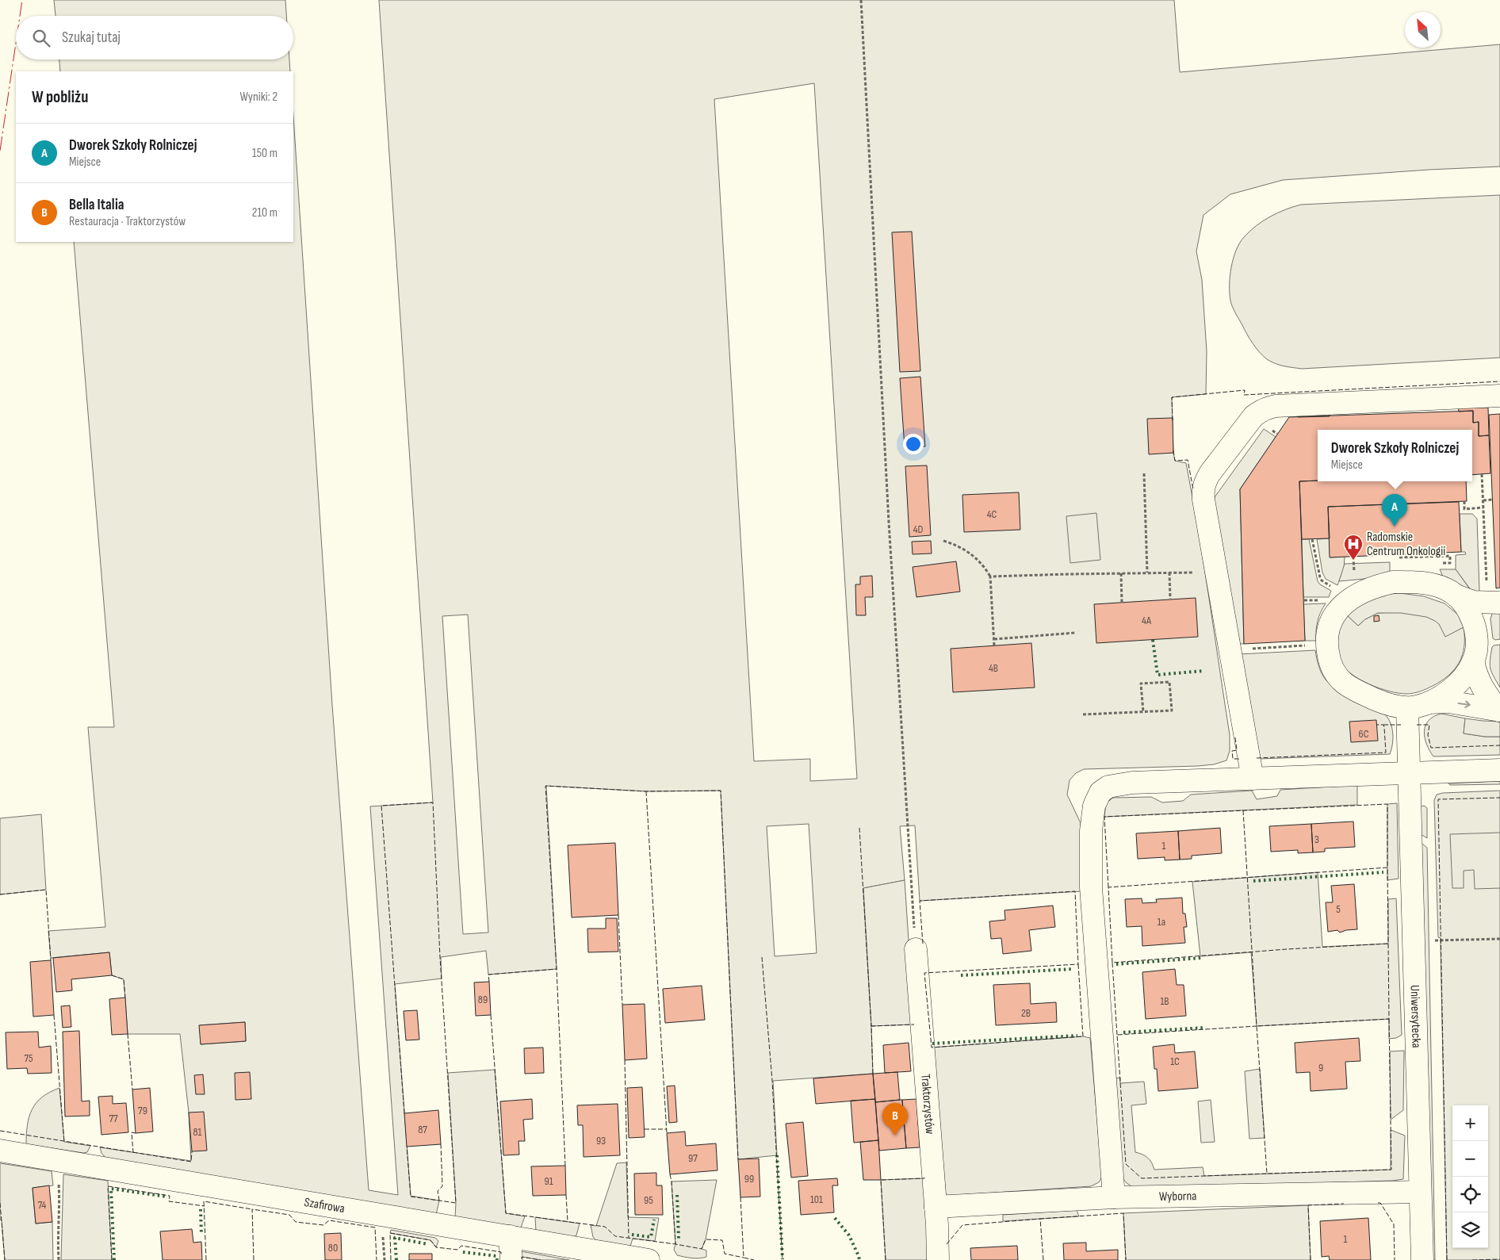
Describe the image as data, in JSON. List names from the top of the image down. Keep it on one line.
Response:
{"streets":{"street":["Uniwersytecka","Traktorzystów","Wyborna","Szafirowa"]},"crossings":[["Uniwersytecka","Wyborna"],["Traktorzystów","Wyborna"]],"places":{"hospital":["Radomskie Centrum Onkologii"]},"house_numbers":["4C","4D","4A","4B","6C","3","1","5","1a","89","1B","2B","75","1C","9","79","77","87","81","93","97","99","91","101","95","74","1","80"],"north":"top left","page":{"search":"Szukaj tutaj","heading":["W pobliżu","Wyniki: 2"],"list":[{"mark":"A","name":"Dworek Szkoły Rolniczej","note":"Miejsce","value":"150 m"},{"mark":"B","name":"Bella Italia","note":"Restauracja · Traktorzystów","value":"210 m"}],"popup":["Dworek Szkoły Rolniczej","Miejsce"],"pins":["A","B"],"map_buttons":["+","−"]}}
